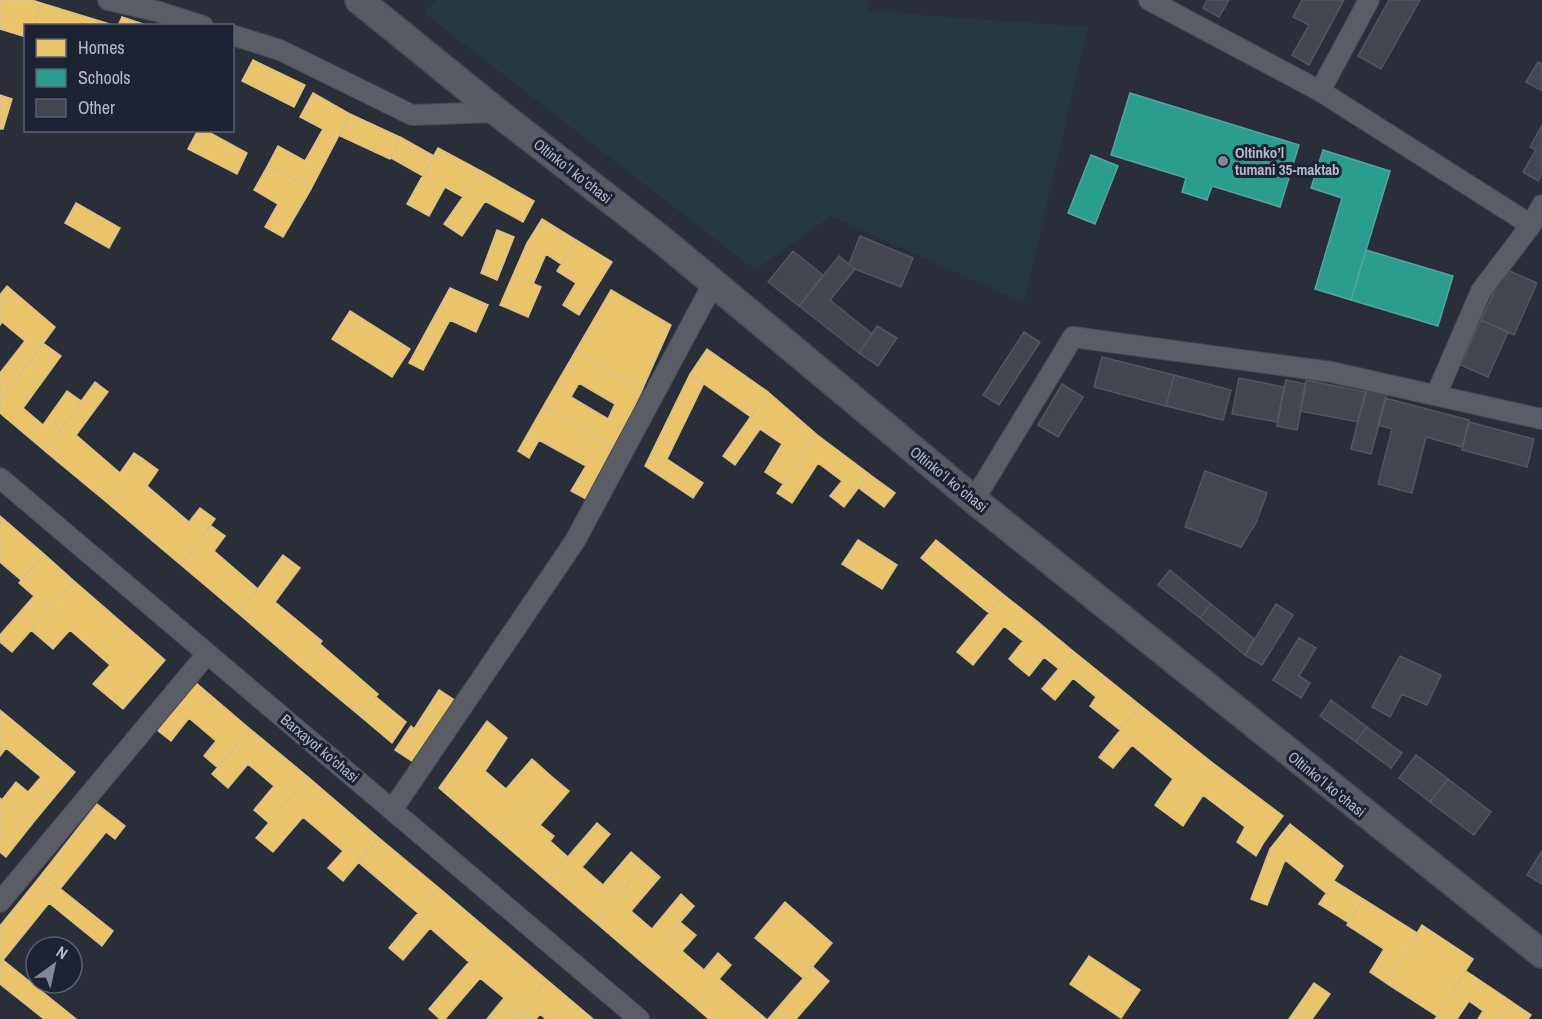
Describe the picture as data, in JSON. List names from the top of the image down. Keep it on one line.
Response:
{"streets":{"main road":["Oltinkoʻl koʻchasi"],"street":["Barxayot ko'chasi"]},"places":["Oltinko’l tumani 35-maktab"],"legend":["Homes","Schools","Other"],"north":"top right"}
